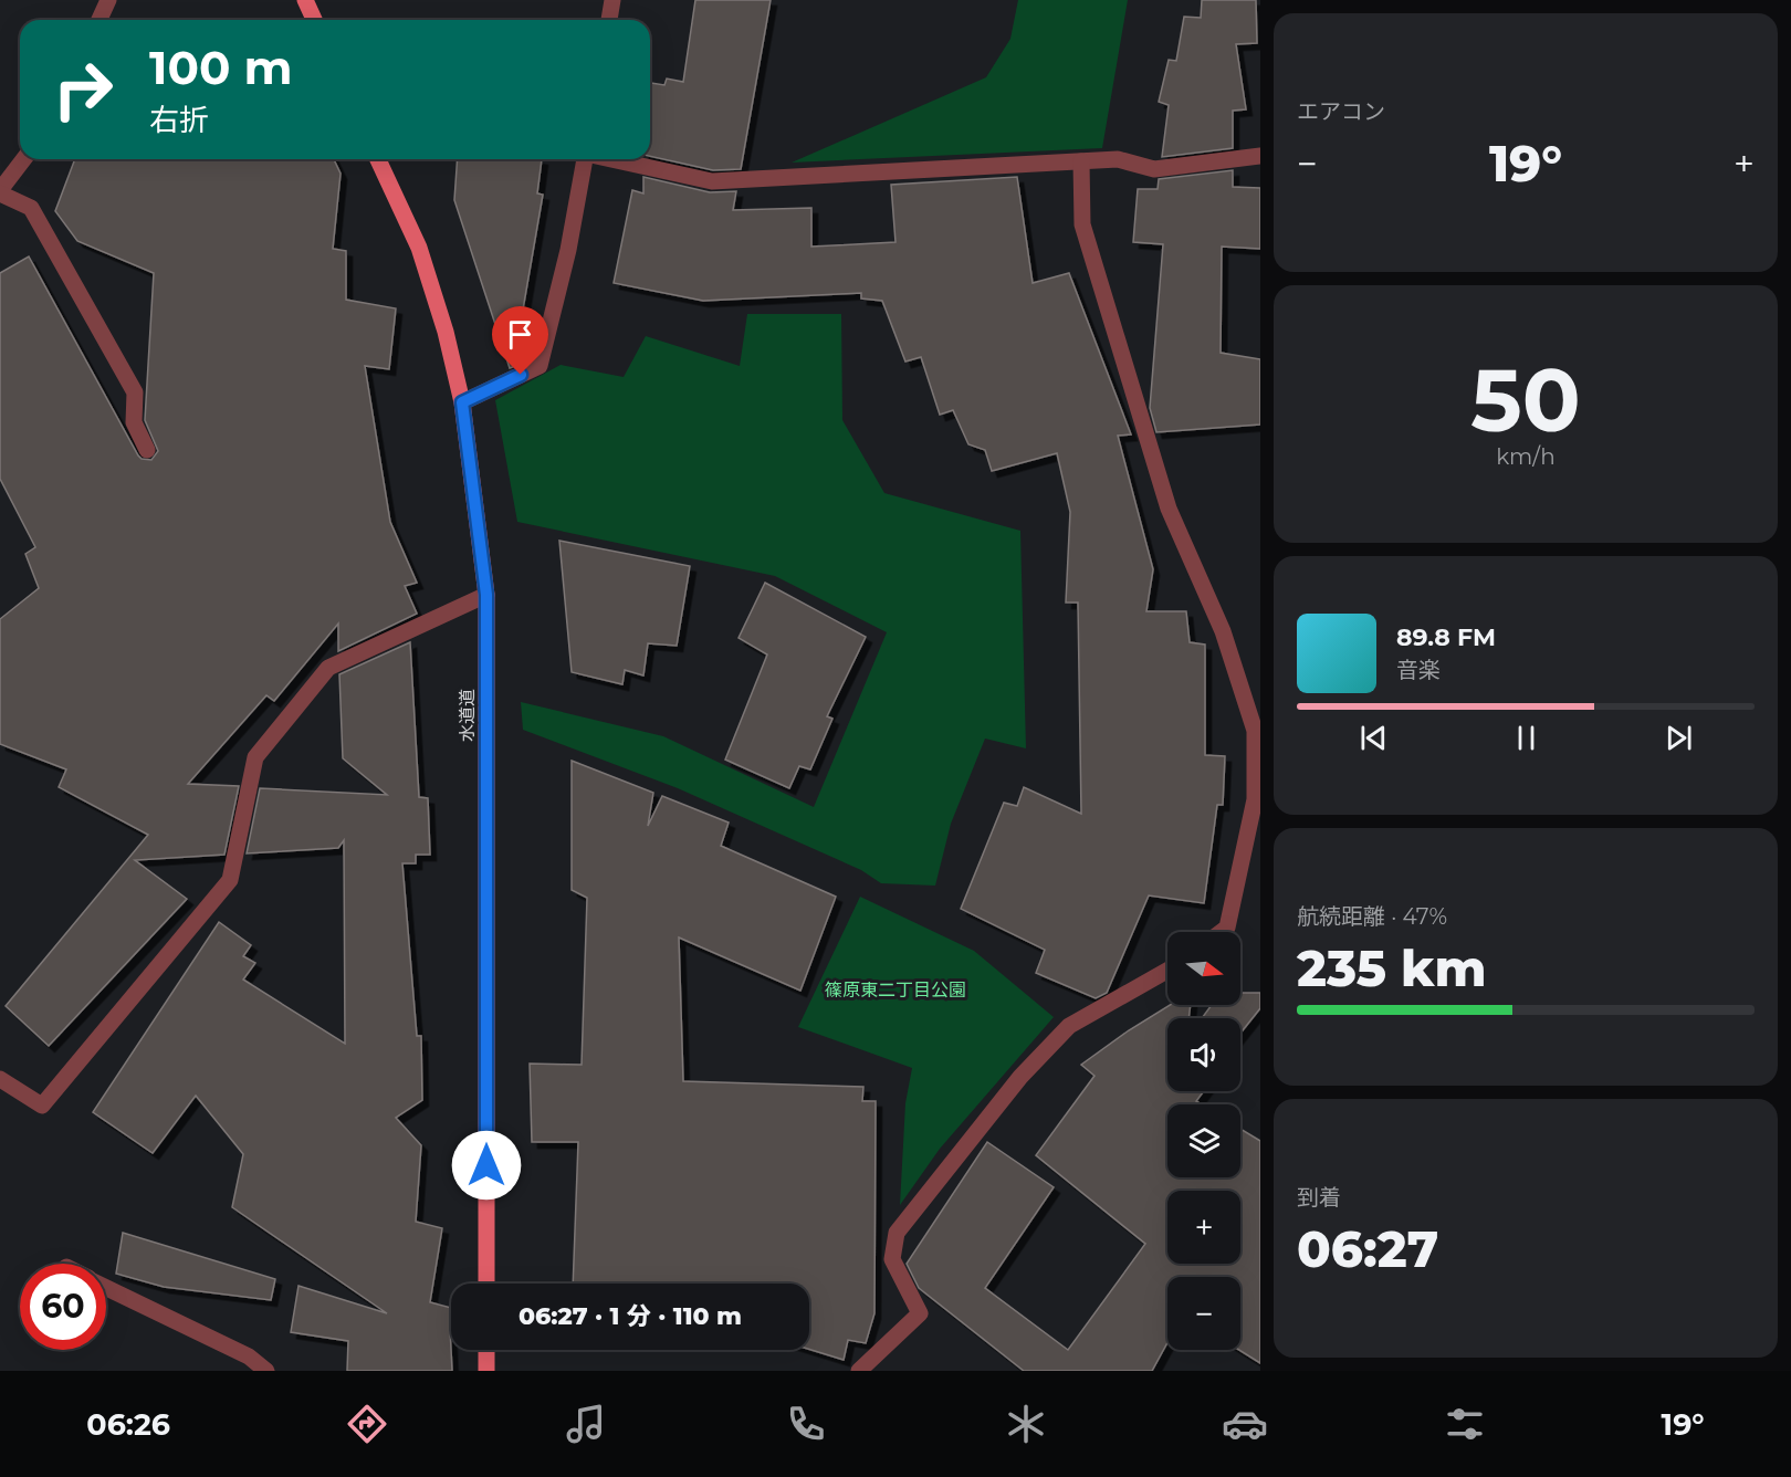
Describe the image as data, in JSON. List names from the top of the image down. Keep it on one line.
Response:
{"streets":{"main road":["水道道"]},"parks":["篠原東二丁目公園"],"north":"right","page":{"tile":["エアコン",["50","km/h"],["航続距離 · 47%","235 km"],["到着","06:27"]],"turn":["100 m","右折"],"heat":["−","19°","+"],"song":["89.8 FM","音楽"],"map_buttons":["+","−"],"limit":"60","trip":"06:27 · 1 分 · 110 m","tabs":["06:26","19°"]}}
